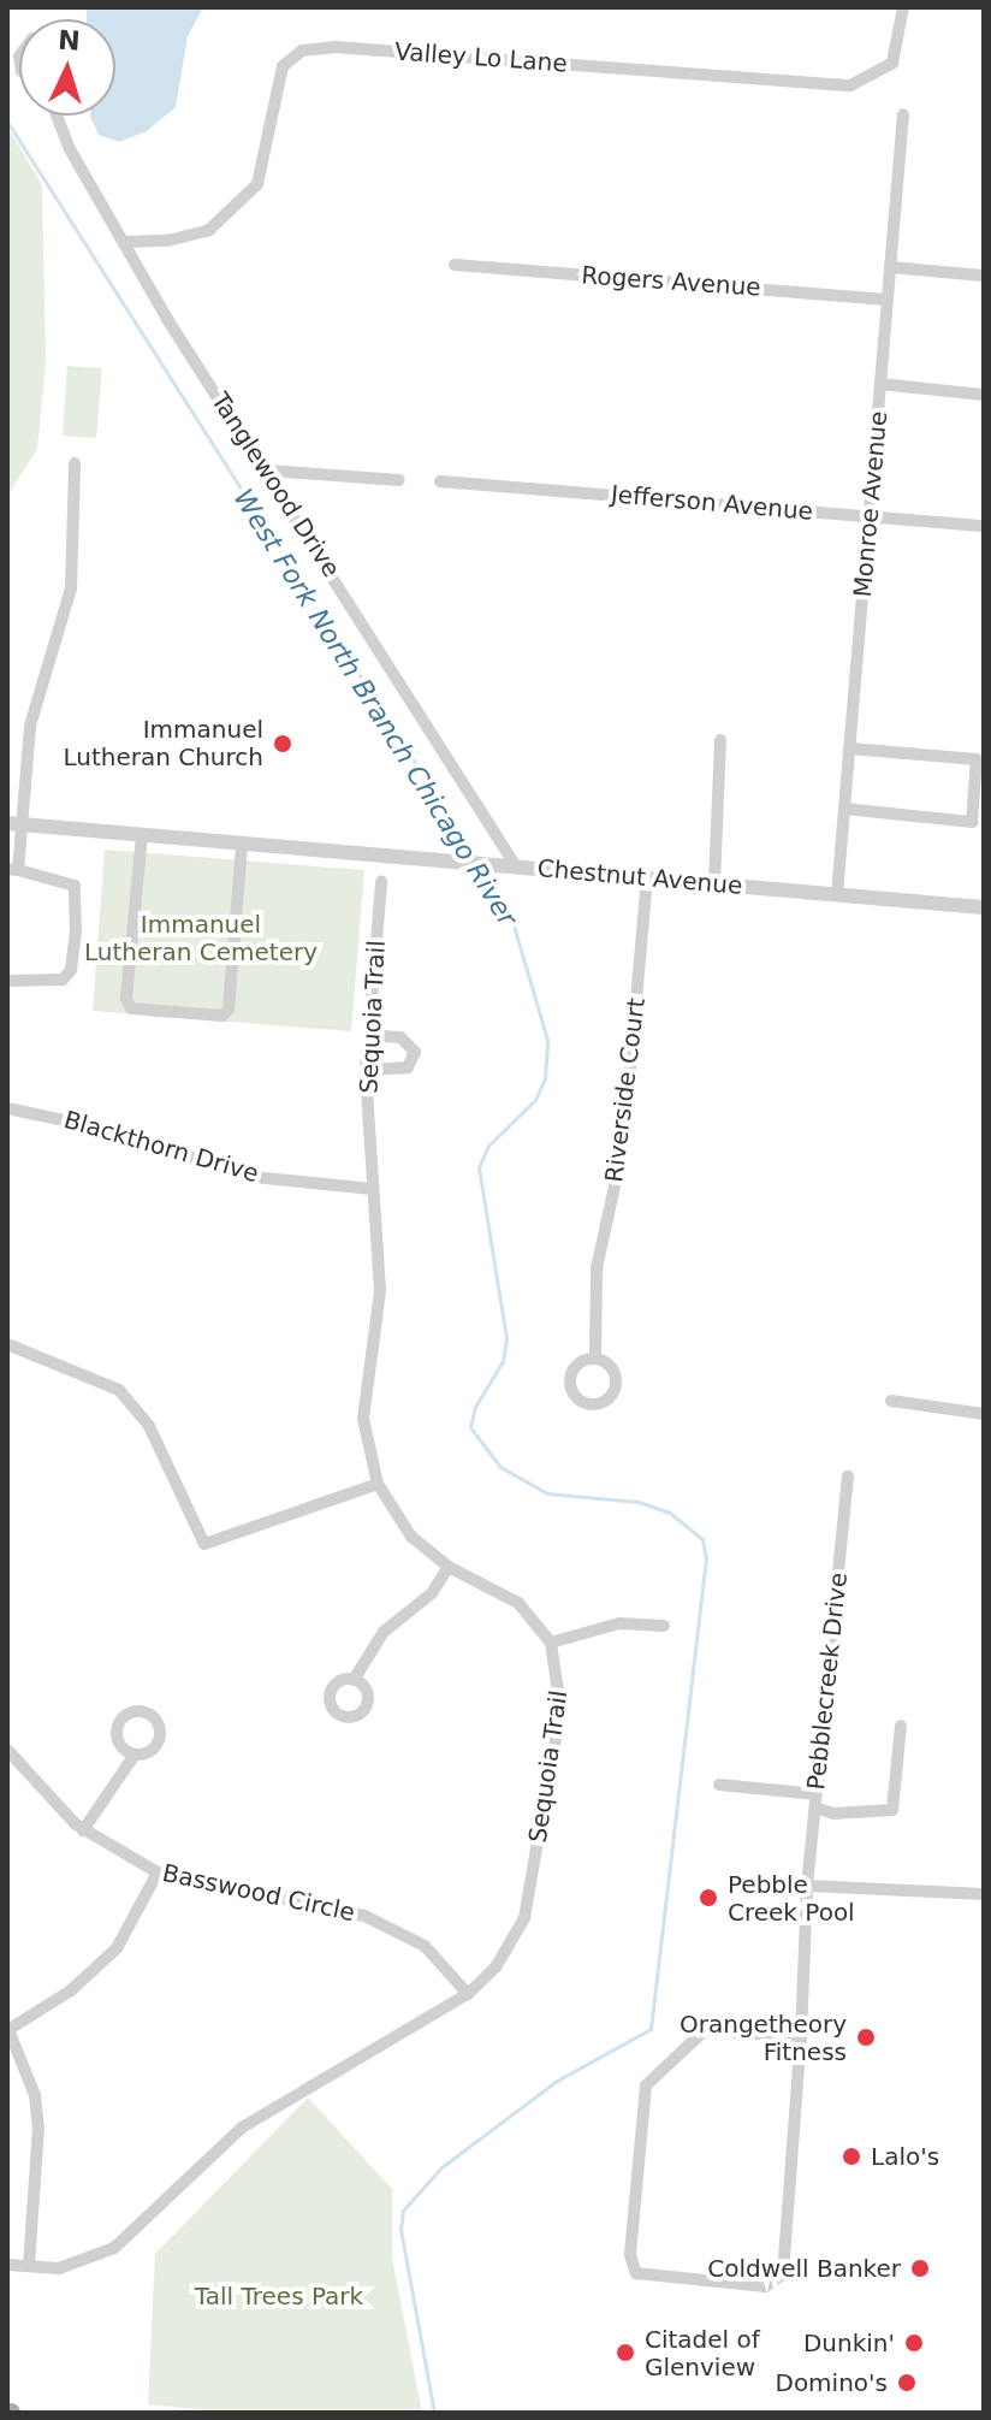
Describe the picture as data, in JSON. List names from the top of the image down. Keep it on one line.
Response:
{"streets":{"street":["Valley Lo Lane","Rogers Avenue","Tanglewood Drive","Jefferson Avenue","Monroe Avenue","Chestnut Avenue","Sequoia Trail","Riverside Court","Blackthorn Drive","Pebblecreek Drive","Basswood Circle"]},"crossings":[["Valley Lo Lane","Tanglewood Drive"],["Rogers Avenue","Monroe Avenue"],["Tanglewood Drive","Chestnut Avenue"],["Jefferson Avenue","Monroe Avenue"],["Monroe Avenue","Chestnut Avenue"],["Chestnut Avenue","Riverside Court"],["Sequoia Trail","Blackthorn Drive"],["Sequoia Trail","Basswood Circle"]],"water":["West Fork North Branch Chicago River"],"parks":["Immanuel Lutheran Cemetery","Tall Trees Park"],"places":["Immanuel Lutheran Church","Pebble Creek Pool","Orangetheory Fitness","Lalo's","Coldwell Banker","Dunkin'","Citadel of Glenview","Domino's"],"north":"top"}
